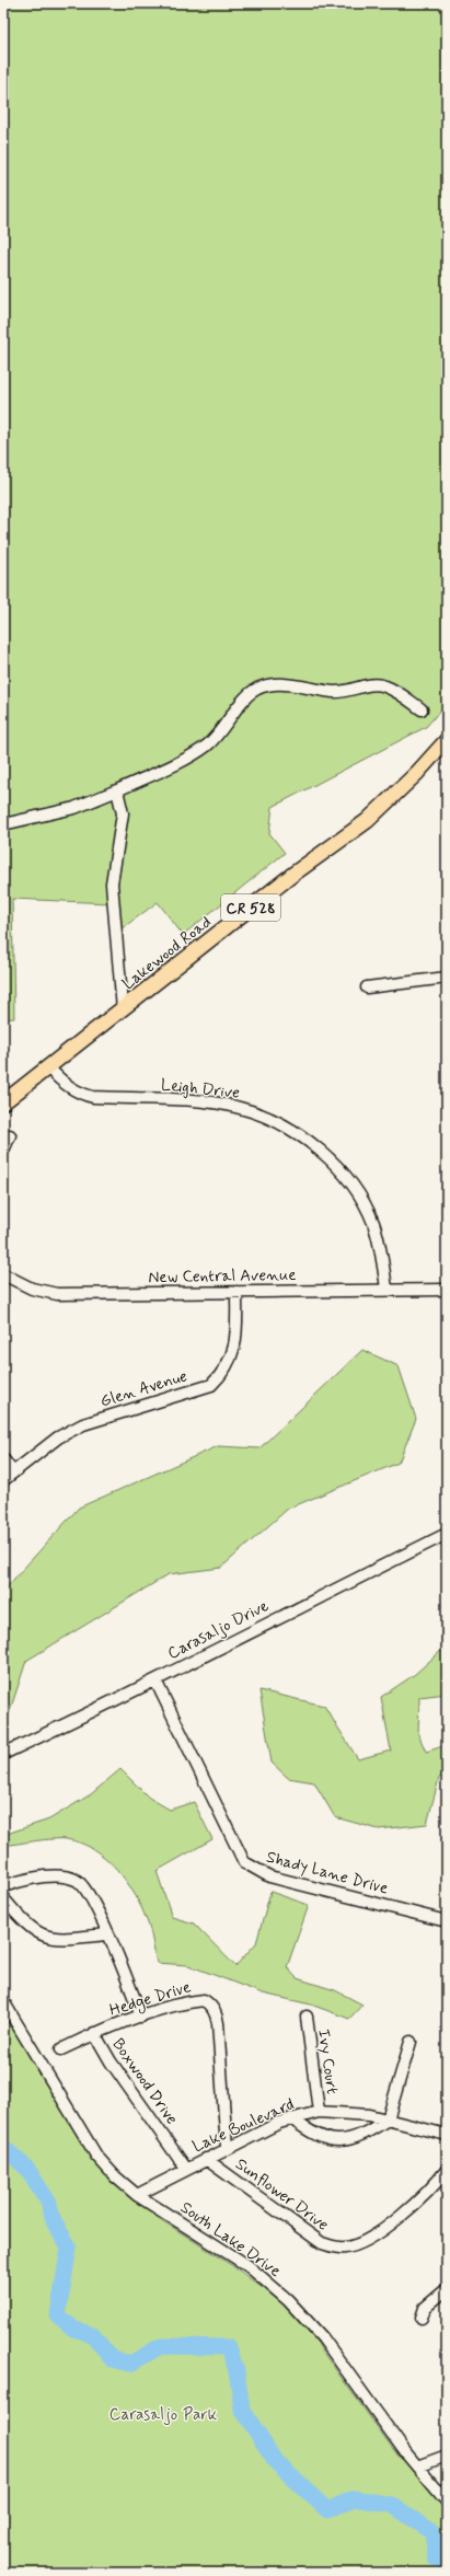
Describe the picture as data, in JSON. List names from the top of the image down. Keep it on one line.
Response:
{"streets":{"main road":["CR 528","Lakewood Road"],"street":["Leigh Drive","New Central Avenue","Glen Avenue","Carasaljo Drive","Shady Lane Drive","Hedge Drive","Ivy Court","Boxwood Drive","Lake Boulevard","Sunflower Drive","South Lake Drive"]},"crossings":[["Lakewood Road","Leigh Drive"],["Leigh Drive","New Central Avenue"],["New Central Avenue","Glen Avenue"],["Carasaljo Drive","Shady Lane Drive"],["Hedge Drive","Boxwood Drive"],["Hedge Drive","Lake Boulevard"],["Ivy Court","Lake Boulevard"],["Boxwood Drive","Lake Boulevard"],["Lake Boulevard","Sunflower Drive"],["Lake Boulevard","South Lake Drive"]],"parks":["Carasaljo Park"]}
